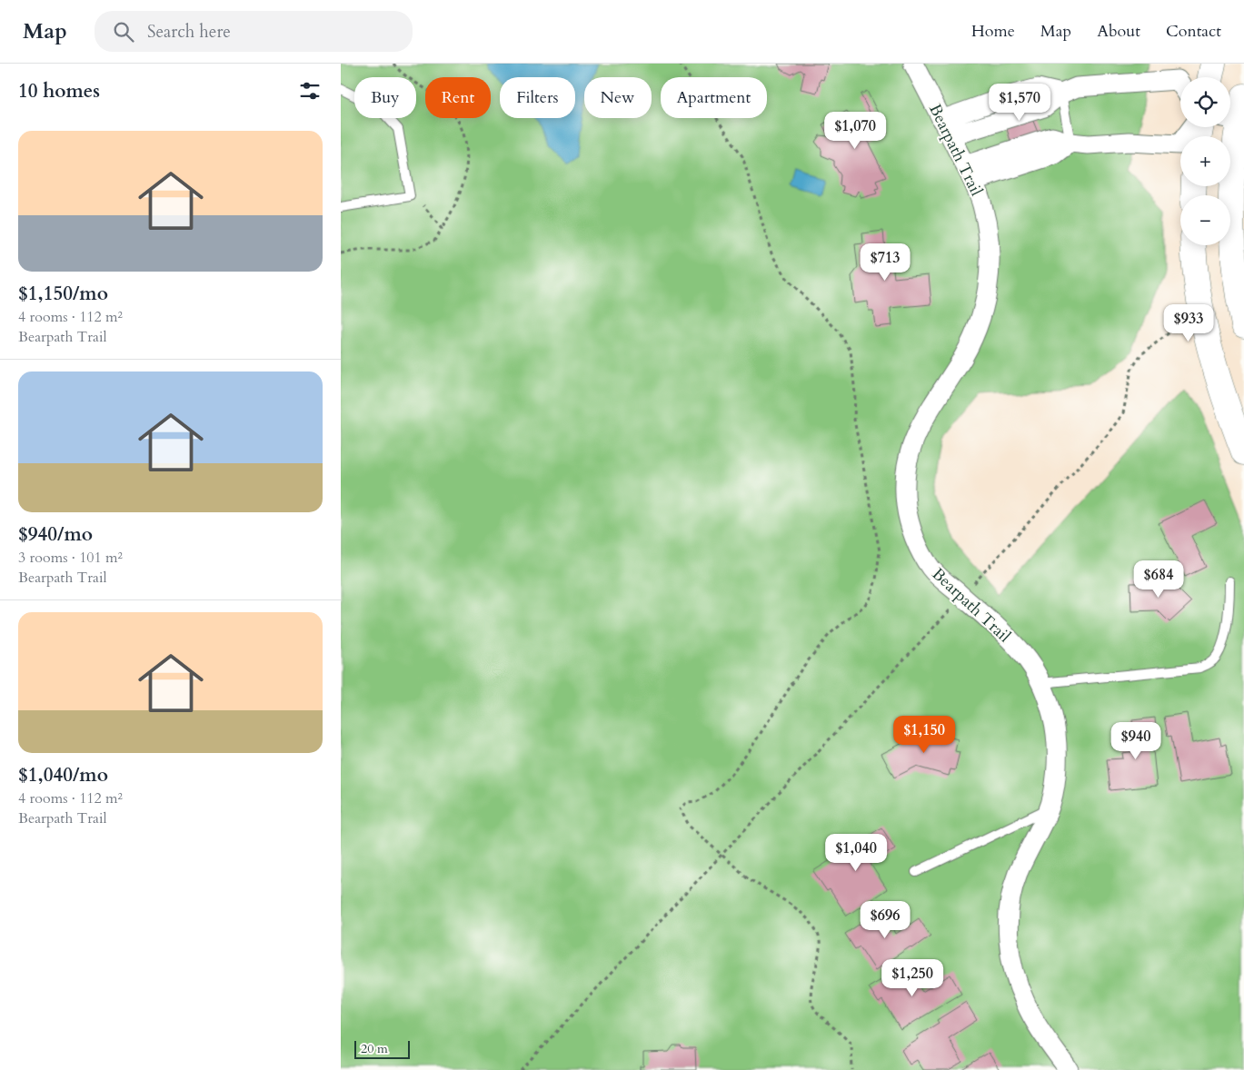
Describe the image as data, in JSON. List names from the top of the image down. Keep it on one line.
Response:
{"streets":{"street":["Bearpath Trail"]},"scale_bar":"20 m","page":{"header":"Map","search":"Search here","nav":["Home","Map","About","Contact"],"heading":"10 homes","map_buttons":["+","−"],"chip":["Buy","Rent","Filters","New","Apartment"],"price":["$1,570","$1,070","$713","$933","$684","$1,150","$940","$1,040","$696","$1,250"],"list":[{"name":"$1,150/mo","note":"4 rooms · 112 m² · Bearpath Trail"},{"name":"$940/mo","note":"3 rooms · 101 m² · Bearpath Trail"},{"name":"$1,040/mo","note":"4 rooms · 112 m² · Bearpath Trail"}],"scale":"20 m"}}
